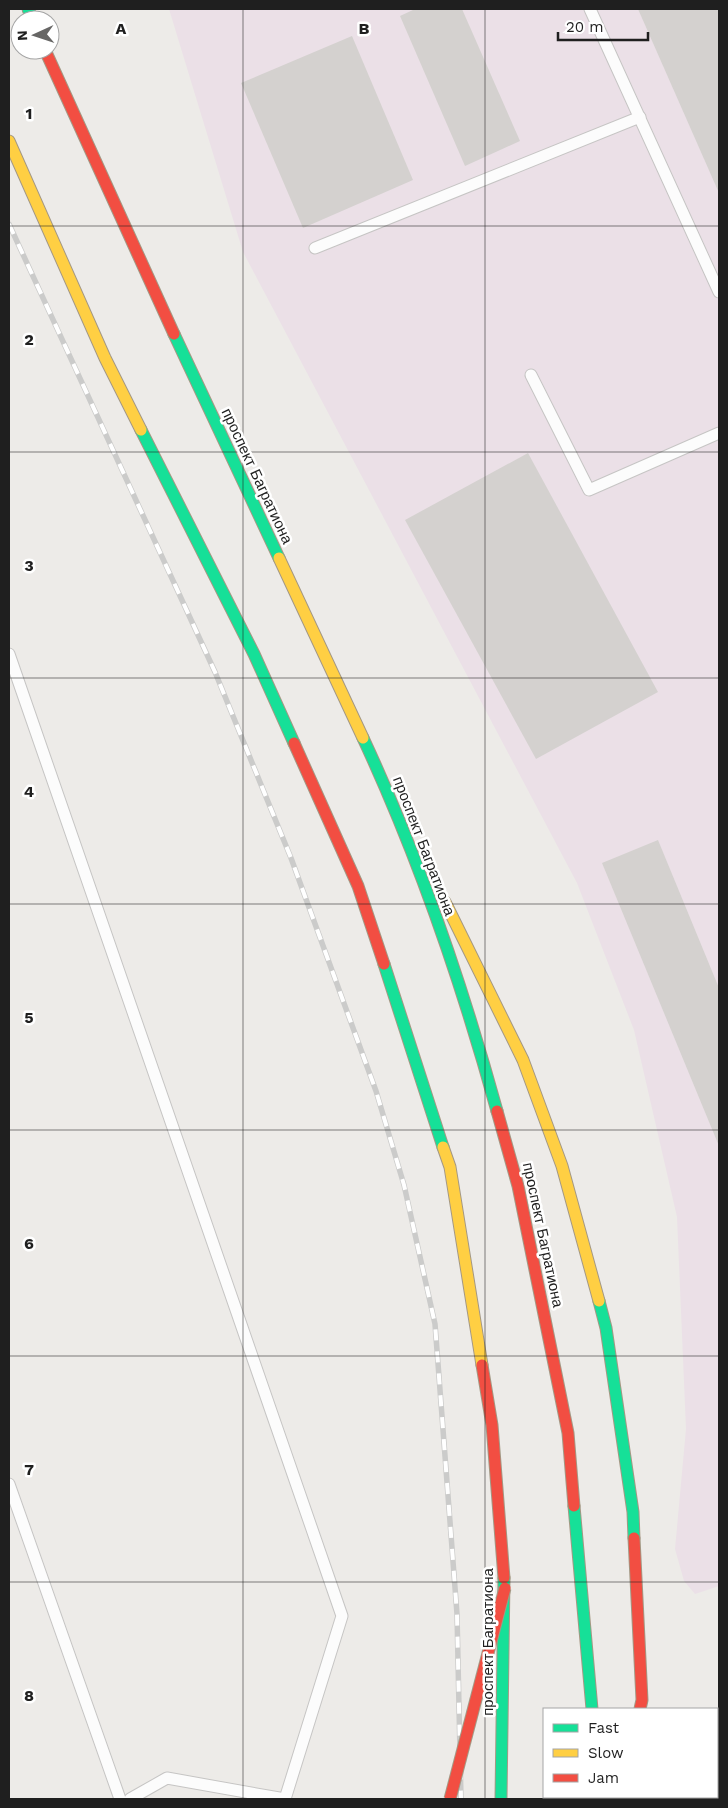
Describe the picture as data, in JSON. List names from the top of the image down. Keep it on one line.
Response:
{"streets":{"main road":["проспект Багратиона"]},"legend":["Fast","Slow","Jam"],"scale_bar":"20 m","north":"left","grid":{"columns":["A","B"],"rows":["1","2","3","4","5","6","7","8"]}}
